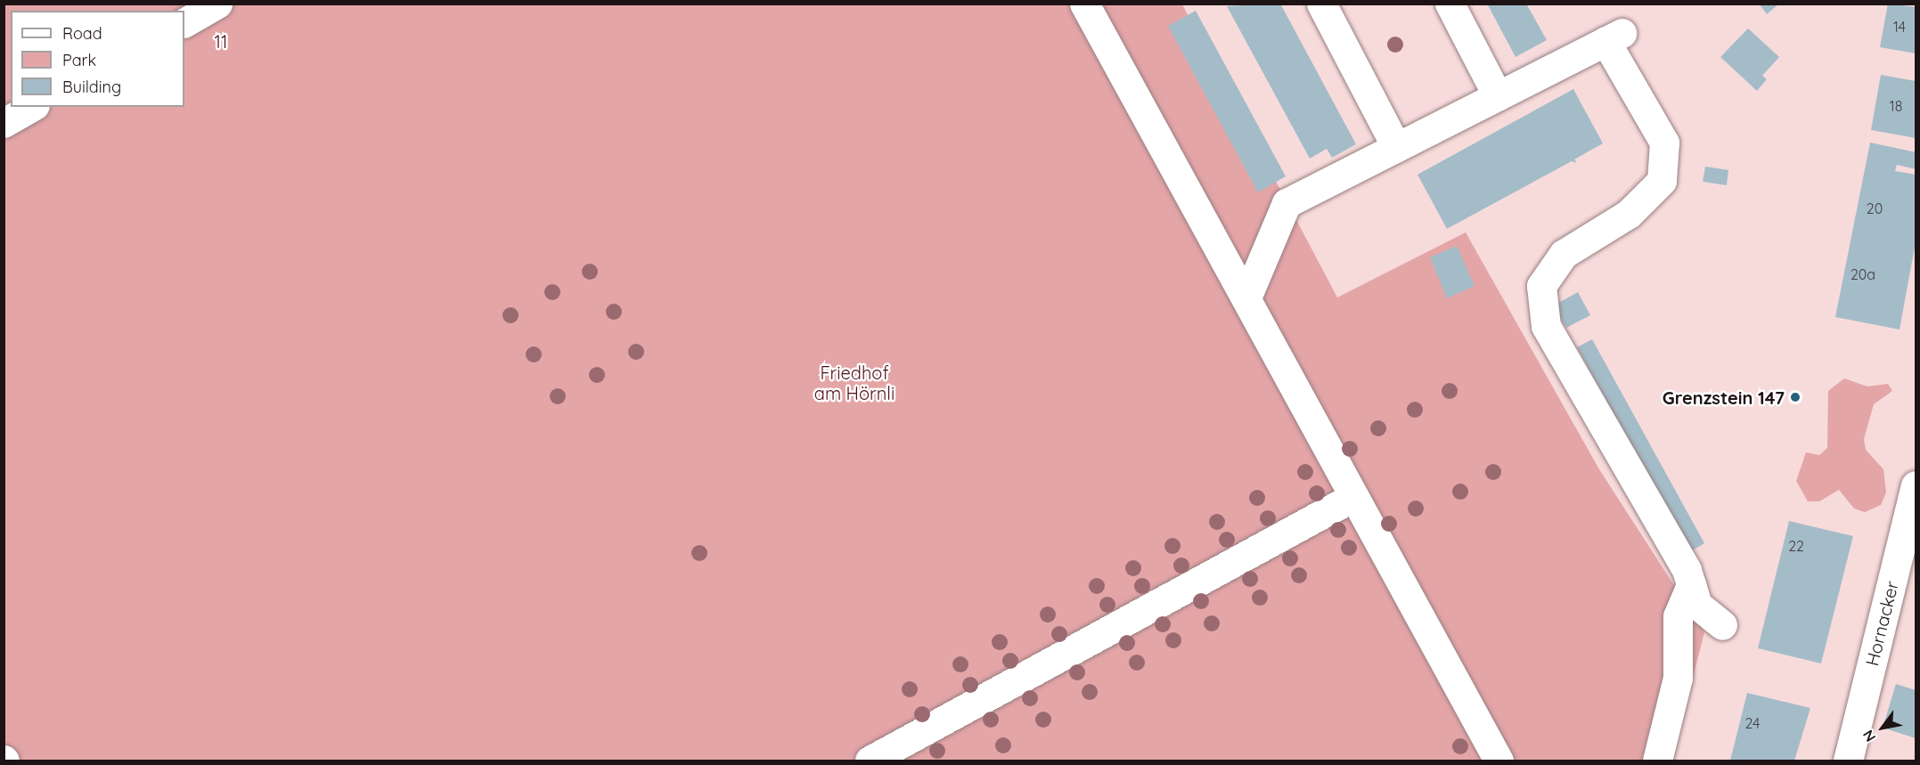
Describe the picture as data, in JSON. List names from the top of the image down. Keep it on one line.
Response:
{"streets":{"street":["Hornacker"]},"parks":["11","Friedhof am Hörnli"],"places":["Grenzstein 147"],"house_numbers":["14","18","20","20a","22","24"],"legend":["Road","Park","Building"],"north":"bottom left"}
